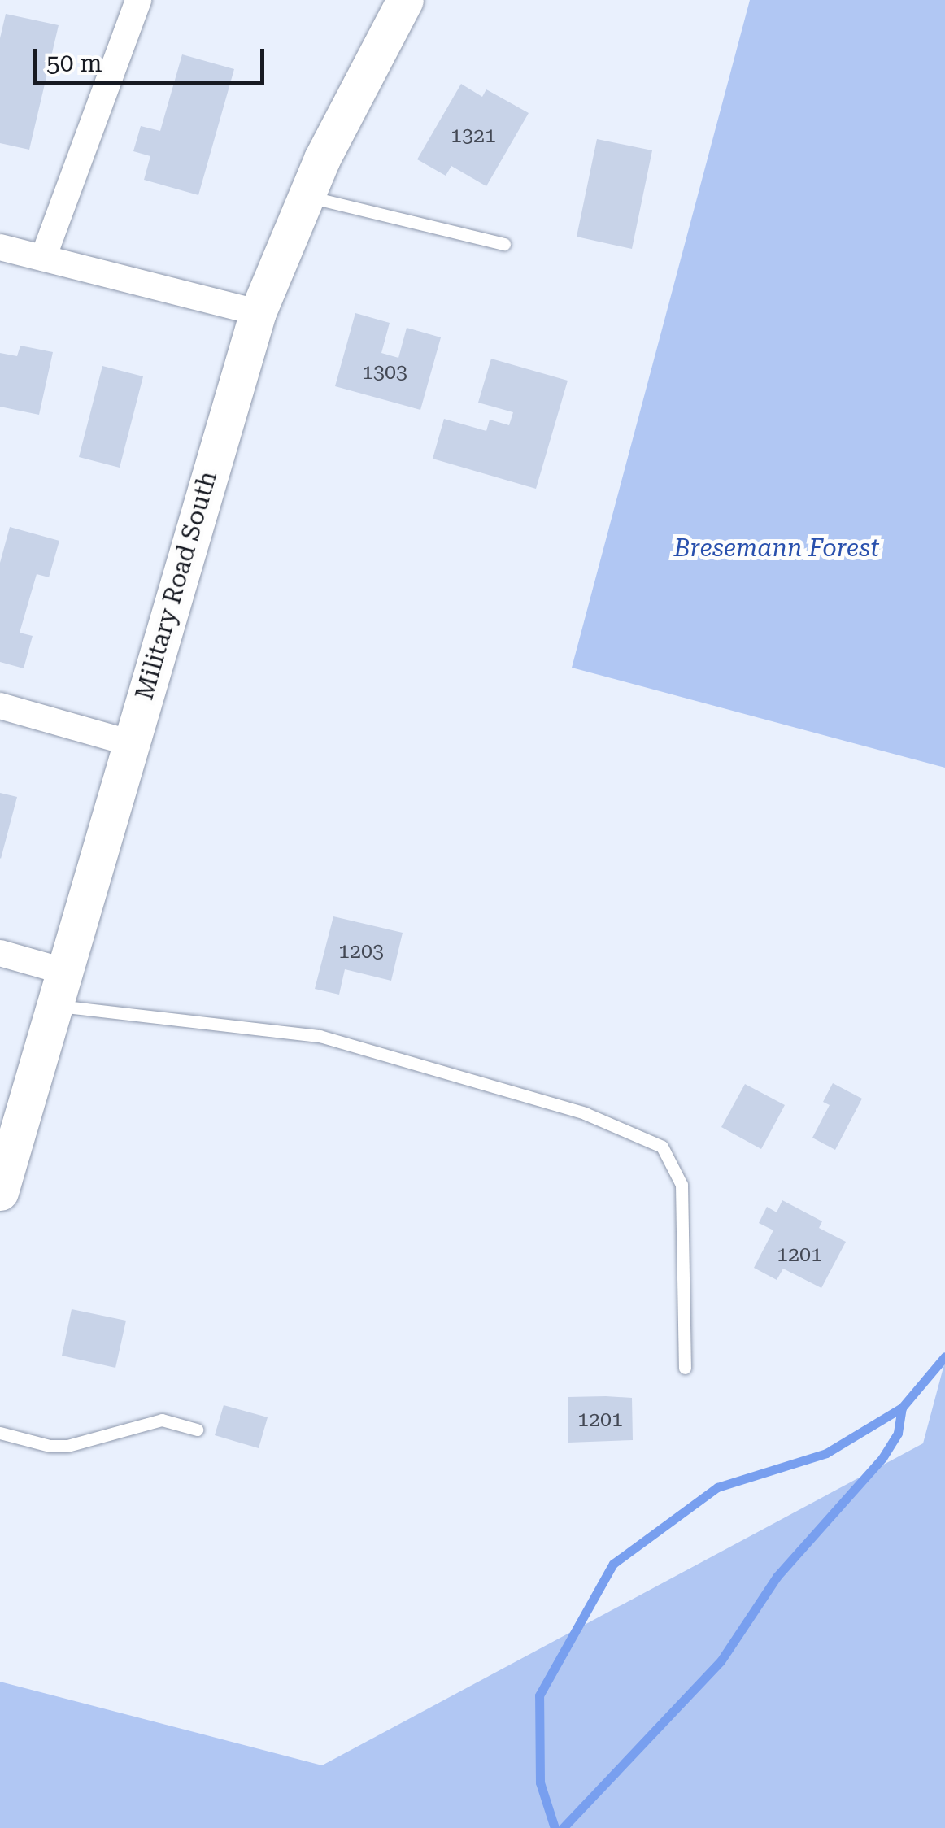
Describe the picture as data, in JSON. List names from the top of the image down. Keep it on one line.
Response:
{"streets":{"main road":["Military Road South"]},"parks":["Bresemann Forest"],"house_numbers":["1321","1303","1203","1201","1201"],"scale_bar":"50 m"}
